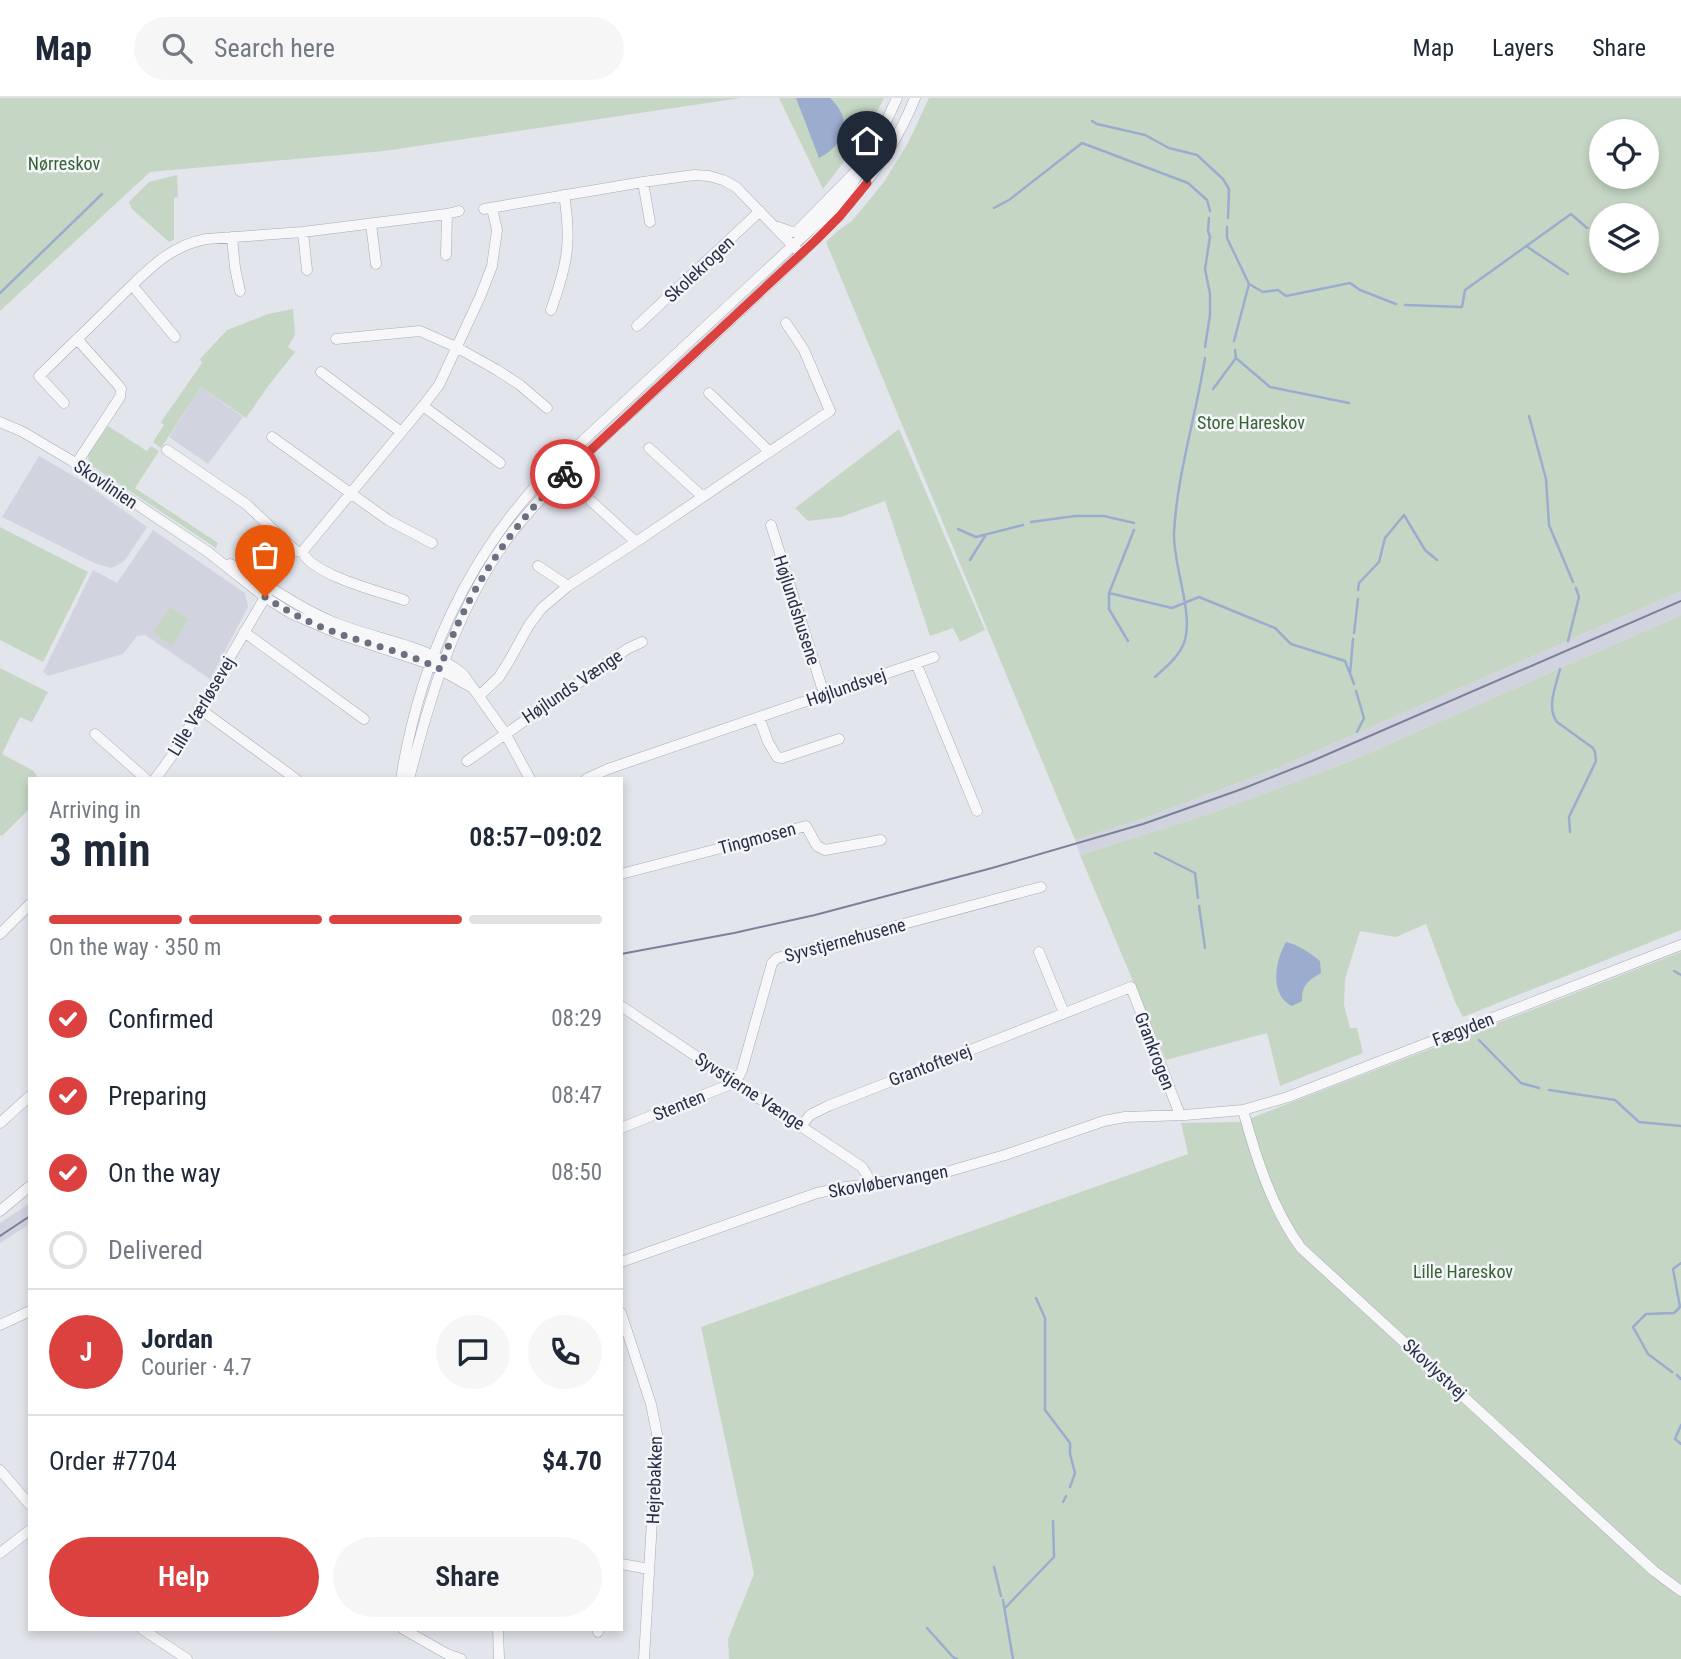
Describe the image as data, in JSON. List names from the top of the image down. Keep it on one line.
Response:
{"streets":{"street":["Skolekrogen","Skovlinien","Højlundshusene","Højlunds Vænge","Højlundsvej","Lille Værløsevej","Tingmosen","Syvstjernehusene","Fægyden","Grankrogen","Grantoftevej","Syvstjerne Vænge","Stenten","Skovløbervangen","Skovlystvej","Hejrebakken"]},"crossings":[["Skovlinien","Højlunds Vænge"],["Skovlinien","Lille Værløsevej"],["Højlundshusene","Højlundsvej"],["Syvstjernehusene","Syvstjerne Vænge"],["Syvstjernehusene","Stenten"],["Fægyden","Skovløbervangen"],["Fægyden","Skovlystvej"],["Grankrogen","Grantoftevej"],["Grankrogen","Skovløbervangen"],["Grantoftevej","Syvstjerne Vænge"],["Syvstjerne Vænge","Stenten"],["Syvstjerne Vænge","Skovløbervangen"],["Skovløbervangen","Skovlystvej"]],"parks":["Nørreskov","Store Hareskov","Lille Hareskov"],"page":{"header":"Map","search":"Search here","nav":["Map","Layers","Share"],"heading":["3 min","Arriving in","08:57–09:02"],"panel":["Jordan","Courier · 4.7","Order #7704","$4.70"],"bar":"On the way · 350 m","list":[["Confirmed","08:29"],["Preparing","08:47"],["On the way","08:50"],"Delivered"],"round":"J","buttons":["Help","Share"]}}
